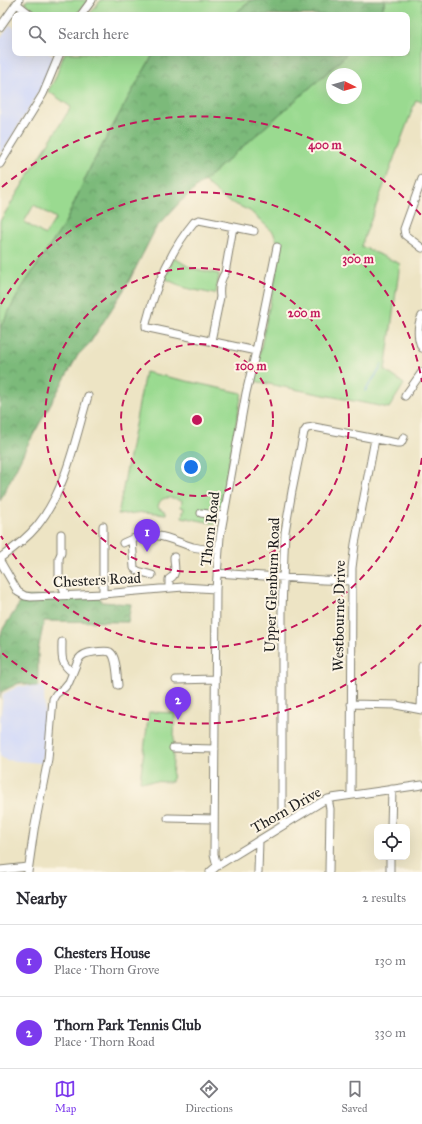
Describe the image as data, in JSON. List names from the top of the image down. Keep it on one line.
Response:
{"streets":{"street":["Thorn Road","Chesters Road","Upper Glenburn Road","Westbourne Drive","Thorn Drive"]},"crossings":[["Thorn Road","Chesters Road"],["Thorn Road","Thorn Drive"],["Upper Glenburn Road","Westbourne Drive"],["Upper Glenburn Road","Thorn Drive"],["Westbourne Drive","Thorn Drive"]],"north":"right","page":{"search":"Search here","pins":["1","2"],"heading":["Nearby","2 results"],"list":[{"mark":"1","name":"Chesters House","note":"Place · Thorn Grove","value":"130 m"},{"mark":"2","name":"Thorn Park Tennis Club","note":"Place · Thorn Road","value":"330 m"}],"nav":["Map","Directions","Saved"]},"rings":["400 m","300 m","200 m","100 m"]}
